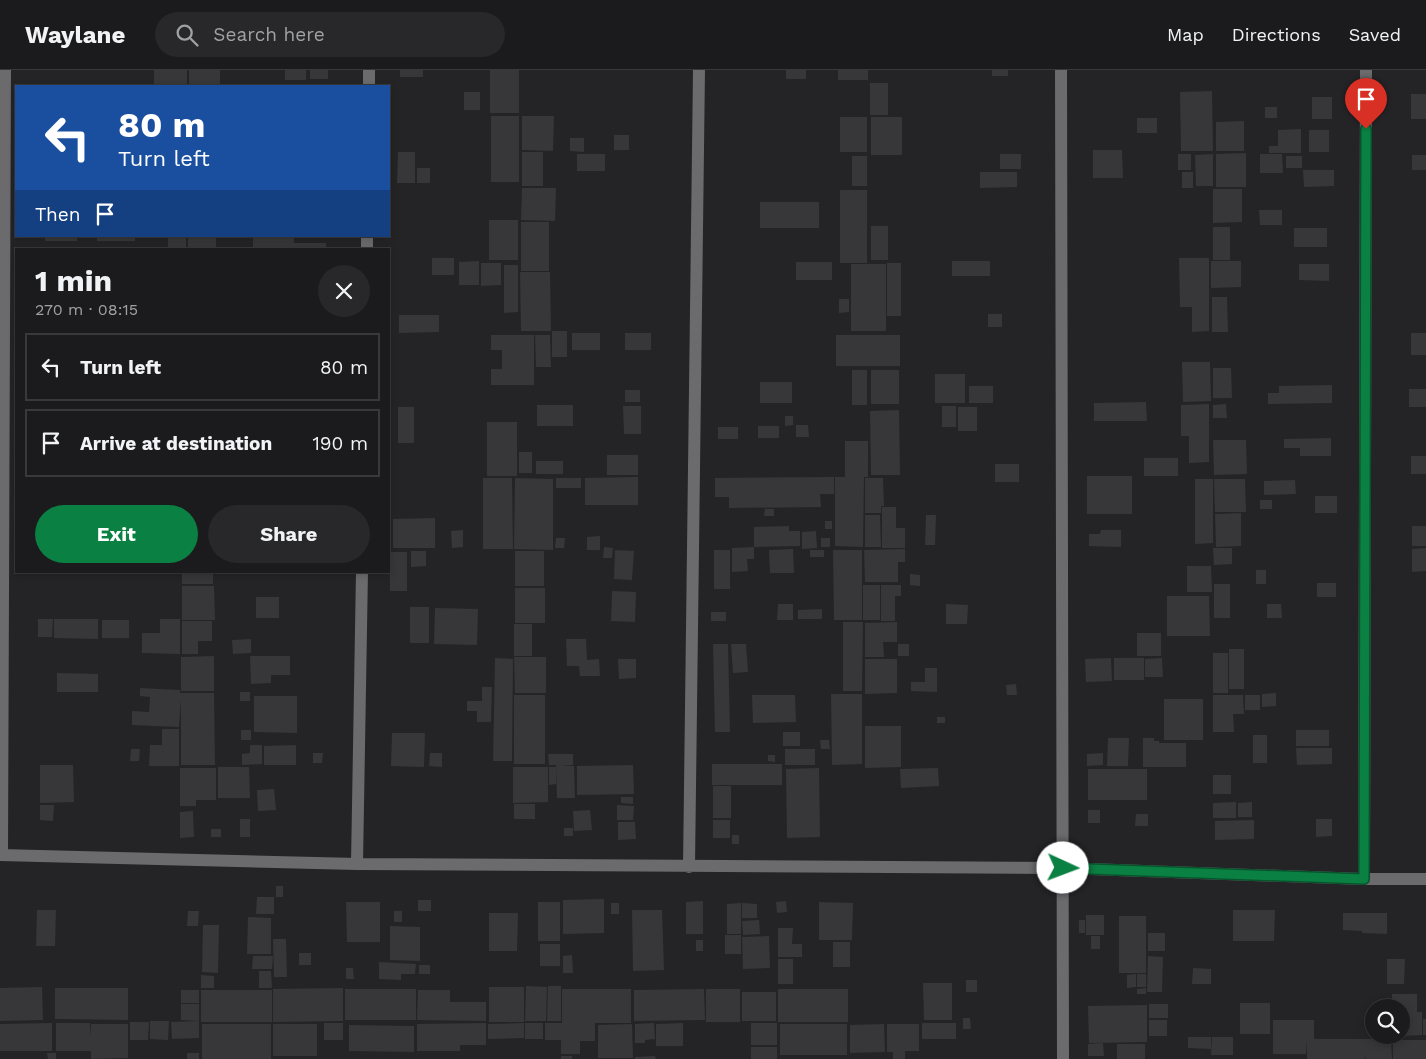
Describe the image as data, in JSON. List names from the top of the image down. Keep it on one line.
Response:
{"page":{"header":"Waylane","search":"Search here","nav":["Map","Directions","Saved"],"turn":["80 m","Turn left"],"then":"Then","heading":["1 min","270 m · 08:15"],"list":[{"name":"Turn left","value":"80 m"},{"name":"Arrive at destination","value":"190 m"}],"buttons":["Exit","Share"]}}
